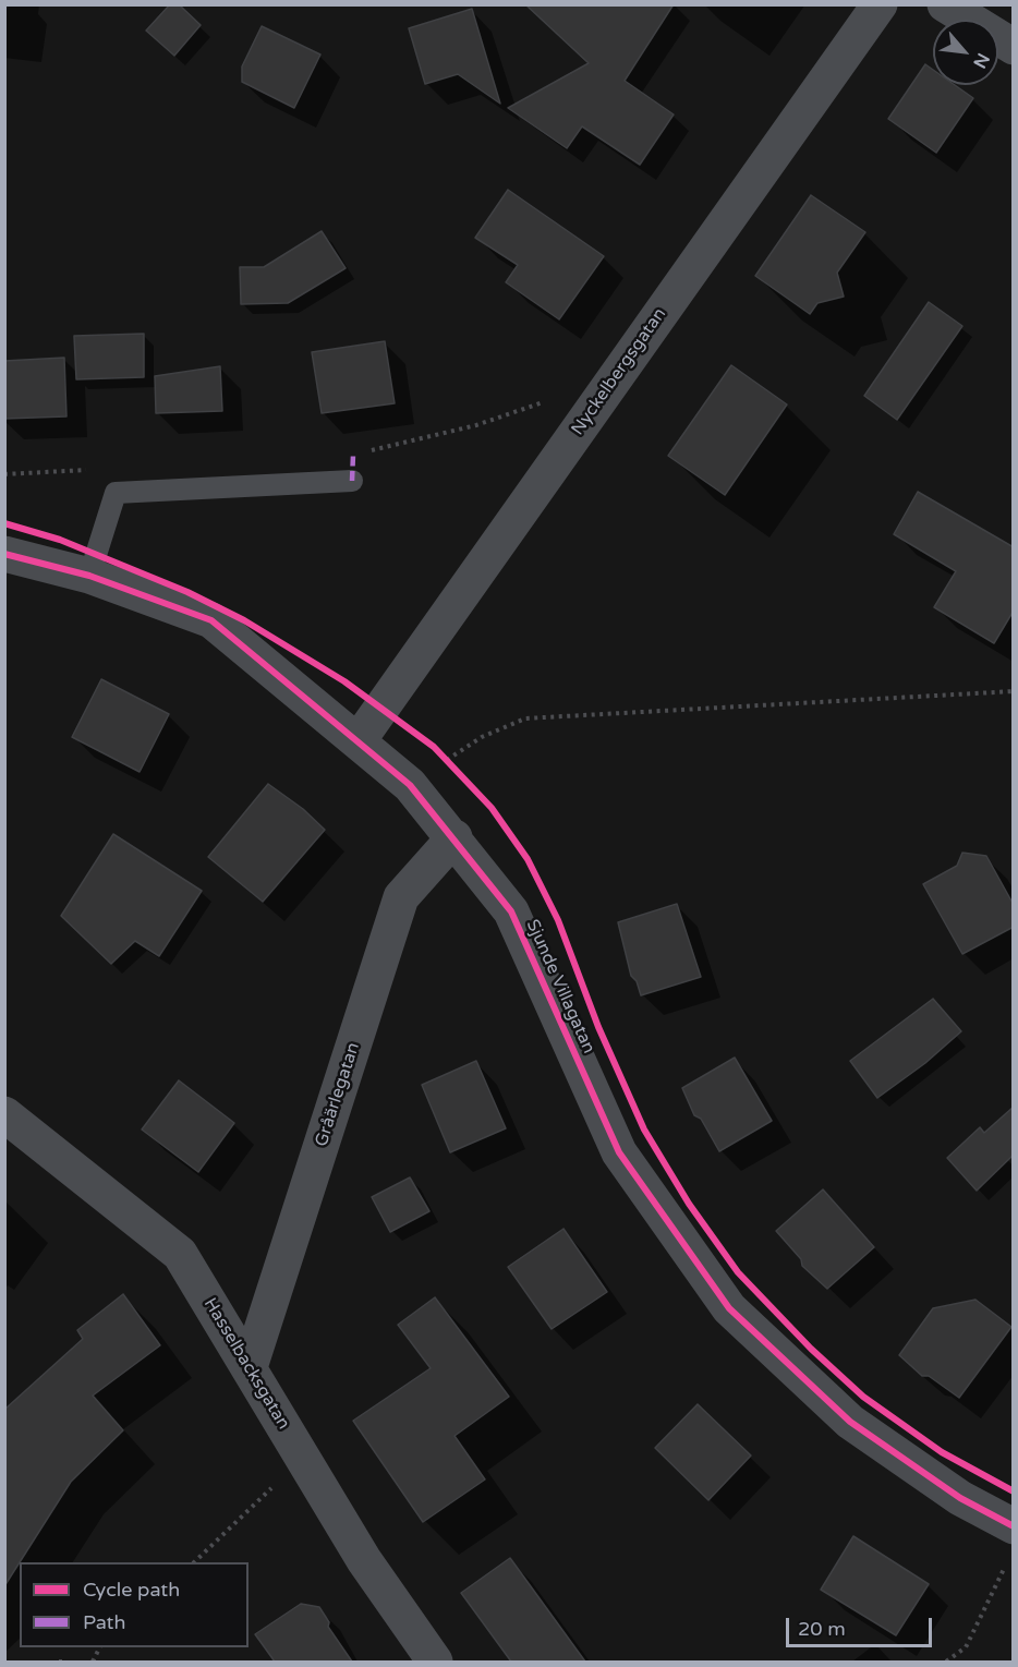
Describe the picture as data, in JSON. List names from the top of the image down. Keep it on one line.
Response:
{"streets":{"street":["Nyckelbergsgatan","Sjunde Villagatan","Gråärlegatan","Hasselbacksgatan"]},"crossings":[["Nyckelbergsgatan","Sjunde Villagatan"],["Sjunde Villagatan","Gråärlegatan"],["Gråärlegatan","Hasselbacksgatan"]],"legend":["Cycle path","Path"],"scale_bar":"20 m","north":"bottom right"}
